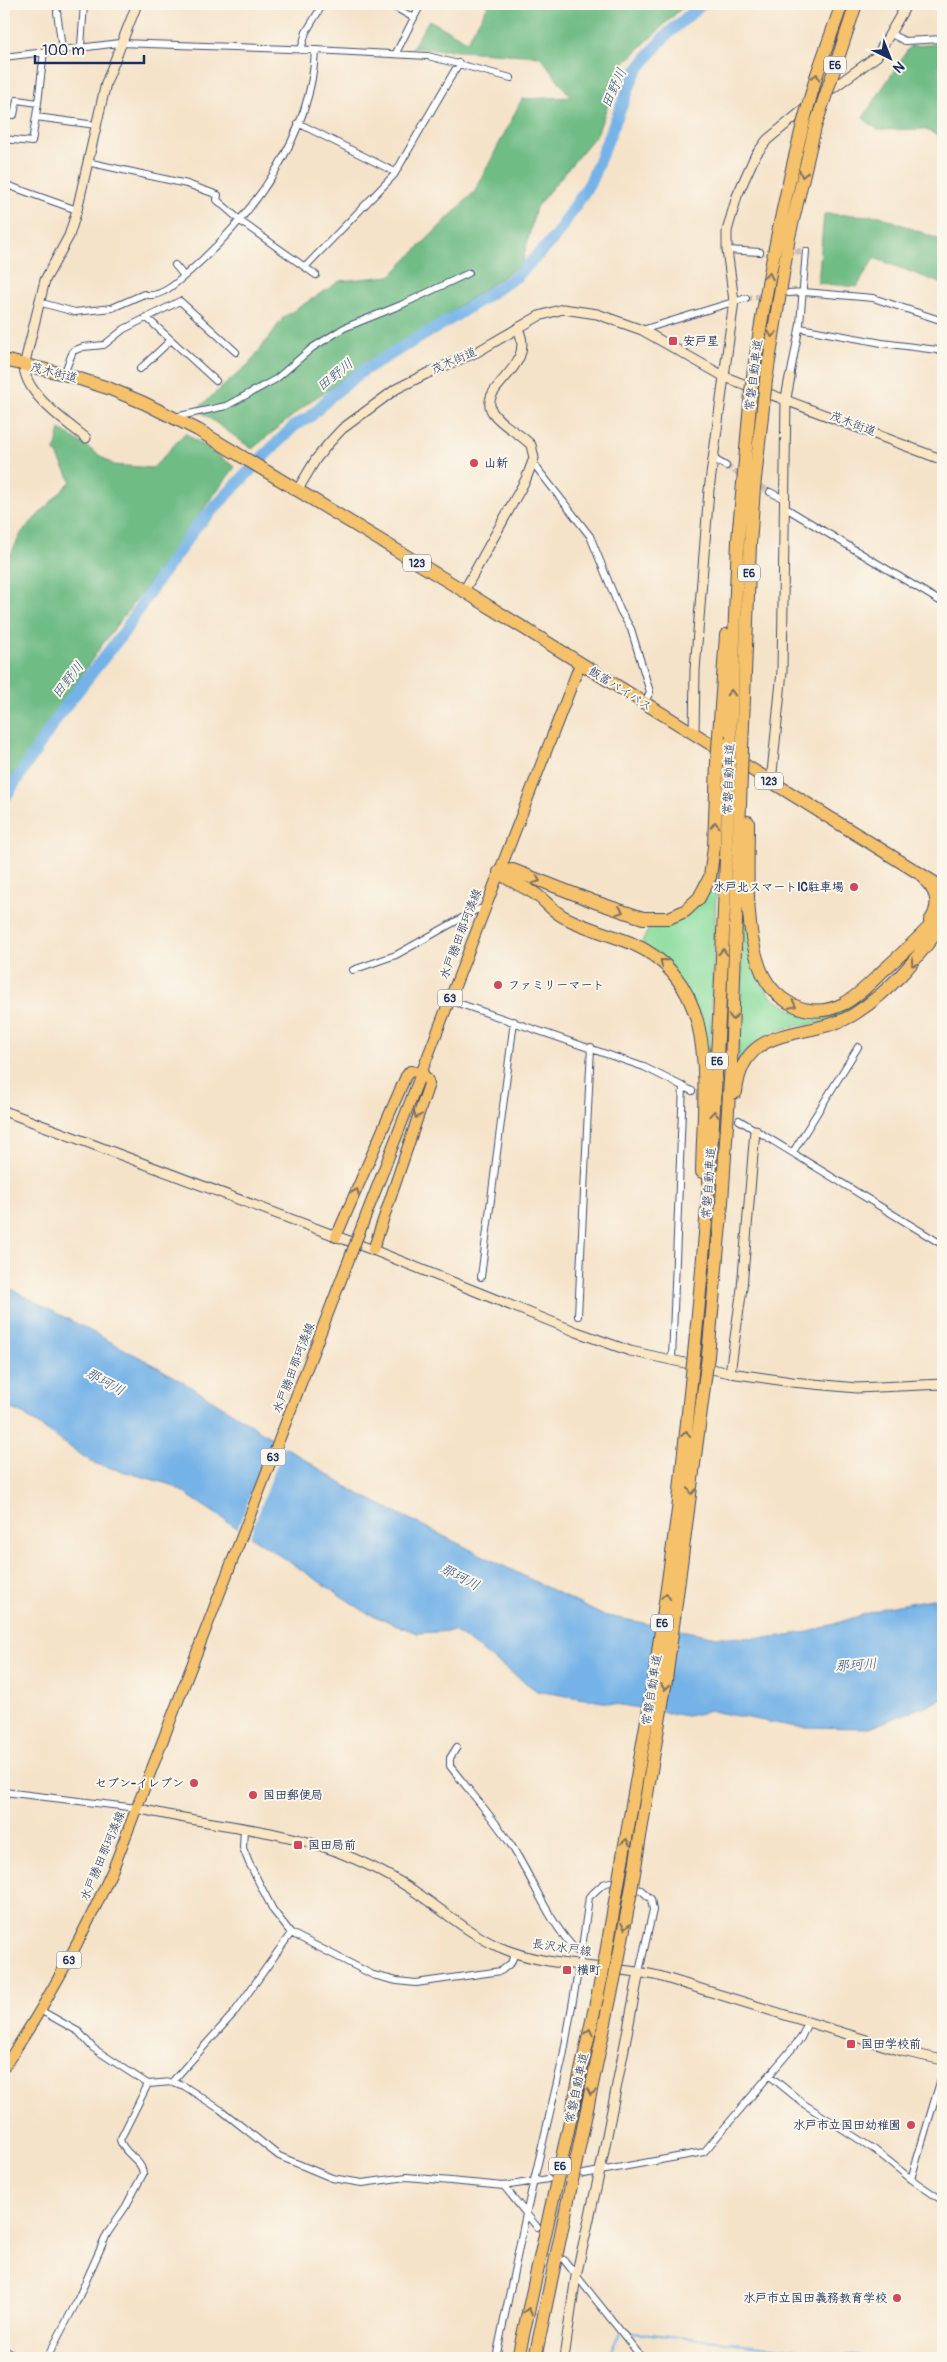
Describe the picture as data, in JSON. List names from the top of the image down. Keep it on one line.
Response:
{"streets":{"highway":["E6","茂木街道","常磐自動車道","123","飯富バイパス"],"main road":["水戸勝田那珂湊線","63"],"street":["長沢水戸線"]},"crossings":[["茂木街道","飯富バイパス"],["飯富バイパス","水戸勝田那珂湊線"],["水戸勝田那珂湊線","長沢水戸線"]],"water":["田野川","那珂川"],"places":{"transit":["安戸星","国田局前","横町","国田学校前"],"other":["山新","水戸北スマートIC駐車場","ファミリーマート","セブン-イレブン","国田郵便局","水戸市立国田幼稚園","水戸市立国田義務教育学校"]},"scale_bar":"100 m","north":"bottom right"}
